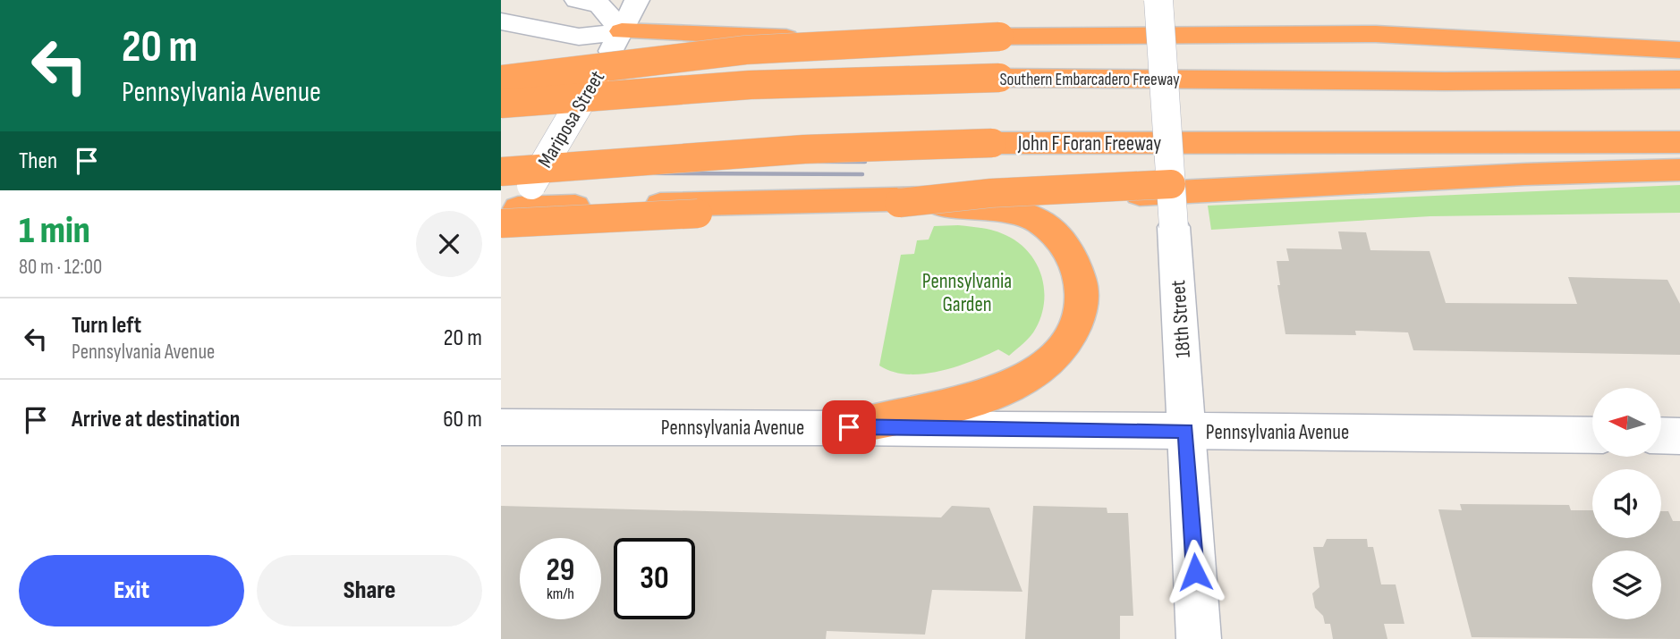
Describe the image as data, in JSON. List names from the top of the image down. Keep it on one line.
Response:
{"streets":{"highway":["Southern Embarcadero Freeway","John F Foran Freeway"],"main road":["Mariposa Street","18th Street","Pennsylvania Avenue"]},"crossings":[["18th Street","Pennsylvania Avenue"]],"parks":["Pennsylvania Garden"],"north":"left","page":{"turn":["20 m","Pennsylvania Avenue"],"then":"Then","heading":["1 min","80 m · 12:00"],"list":[{"name":"Turn left","note":"Pennsylvania Avenue","value":"20 m"},{"name":"Arrive at destination","value":"60 m"}],"speed":"29 km/h","limit":"30","buttons":["Exit","Share"]}}
